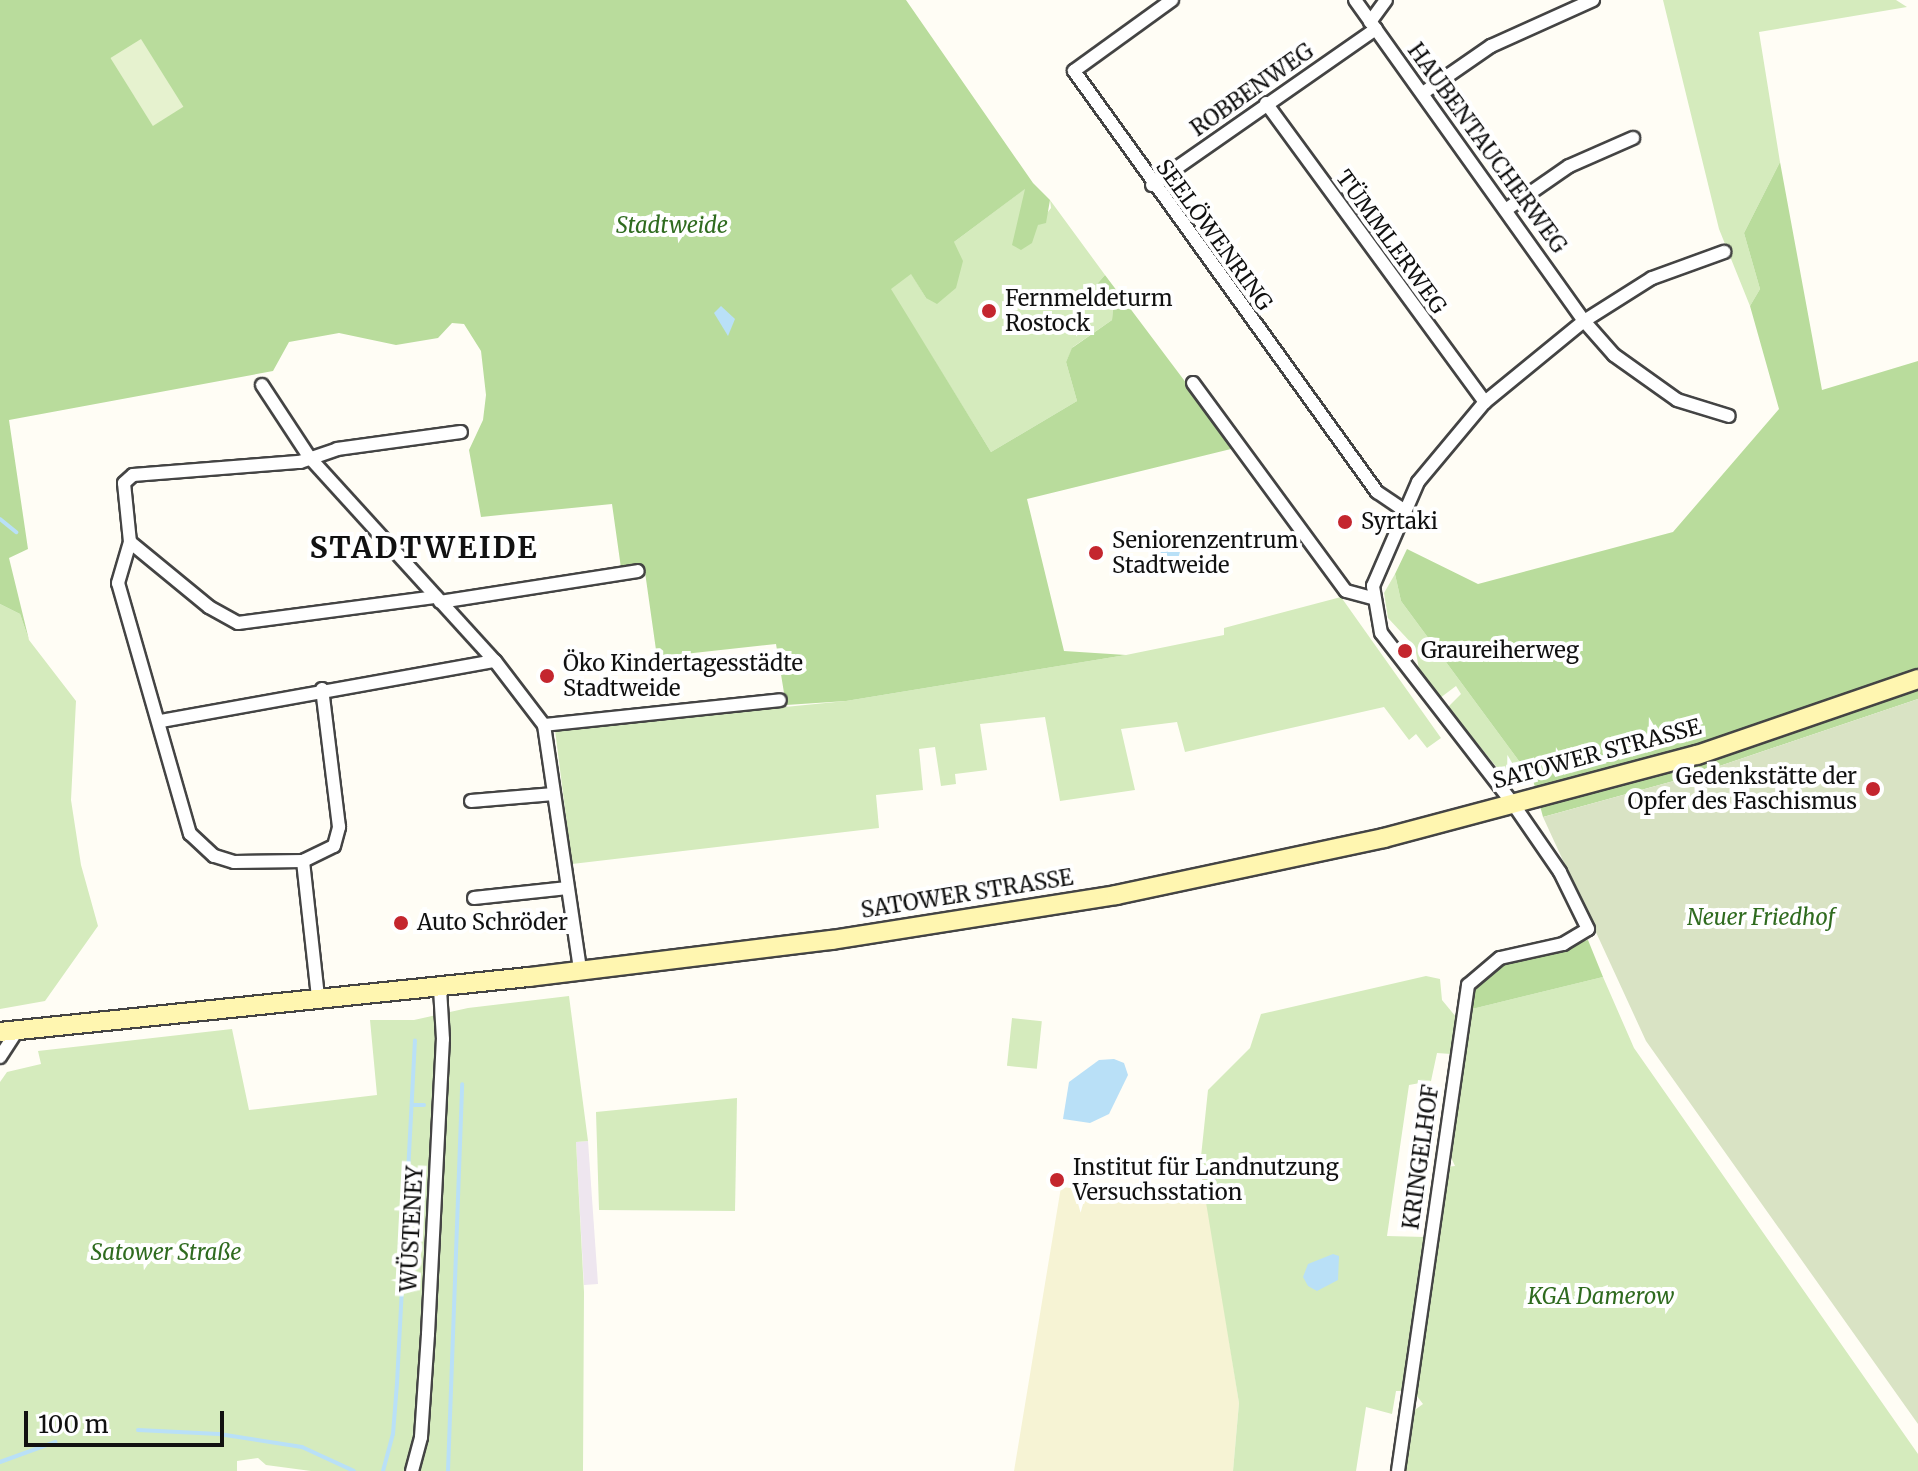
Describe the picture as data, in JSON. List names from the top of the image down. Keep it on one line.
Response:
{"streets":{"main road":["SATOWER STRASSE"],"street":["ROBBENWEG","HAUBENTAUCHERWEG","SEELÖWENRING","TÜMMLERWEG","KRINGELHOF","WÜSTENEY"]},"crossings":[["ROBBENWEG","HAUBENTAUCHERWEG"],["ROBBENWEG","SEELÖWENRING"],["ROBBENWEG","TÜMMLERWEG"],["SATOWER STRASSE","KRINGELHOF"],["SATOWER STRASSE","WÜSTENEY"]],"districts":["STADTWEIDE"],"parks":["Stadtweide","Neuer Friedhof","Satower Straße","KGA Damerow"],"places":["Fernmeldeturm Rostock","Syrtaki","Seniorenzentrum Stadtweide","Graureiherweg","Öko Kindertagesstädte Stadtweide","Gedenkstätte der Opfer des Faschismus","Auto Schröder","Institut für Landnutzung Versuchsstation"],"scale_bar":"100 m"}
